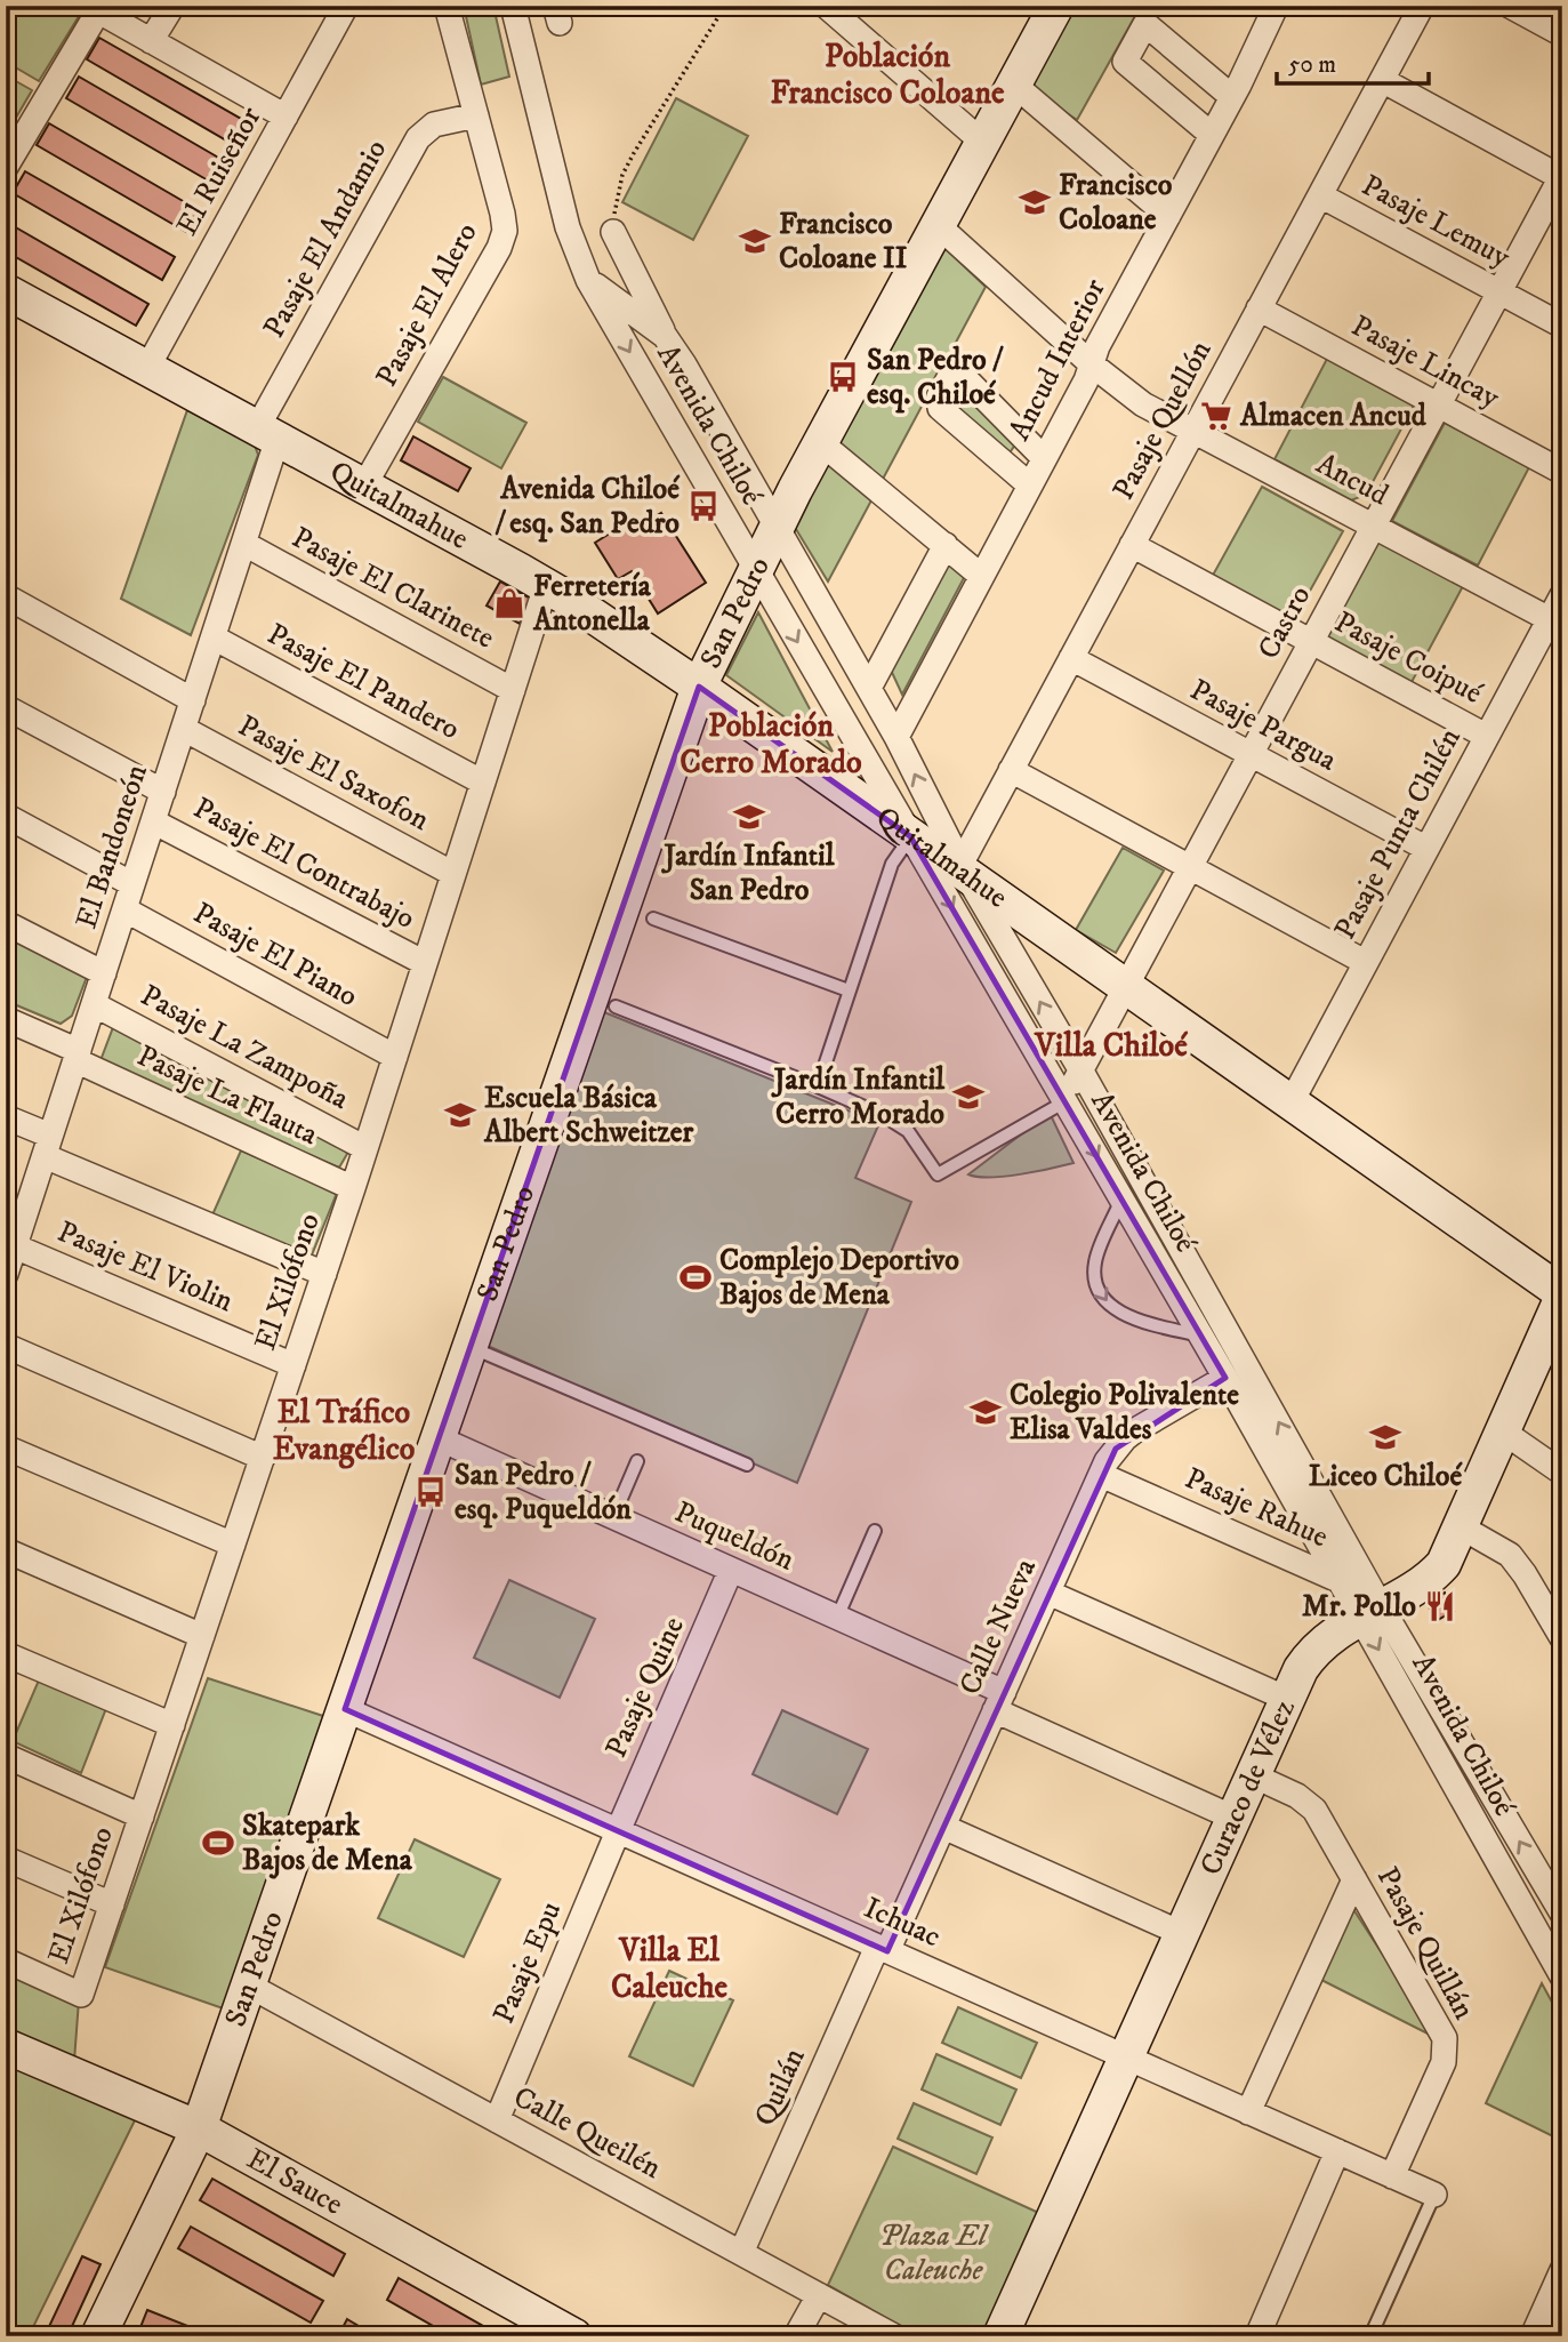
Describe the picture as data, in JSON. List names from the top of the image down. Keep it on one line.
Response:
{"streets":{"street":["El Ruiseñor","Pasaje Lemuy","Pasaje El Andamio","Pasaje El Alero","Ancud Interior","Pasaje Lincay","Pasaje Quellón","Avenida Chiloé","Ancud","Quitalmahue","Pasaje El Clarinete","San Pedro","Castro","Pasaje Coipué","Pasaje El Pandero","Pasaje Pargua","Pasaje El Saxofon","Pasaje Punta Chilén","El Bandoneón","Pasaje El Contrabajo","Pasaje El Piano","Pasaje La Zampoña","Pasaje La Flauta","Pasaje El Violin","El Xilófono","Pasaje Rahue","Puqueldón","Calle Nueva","Pasaje Quine","Curaco de Vélez","Ichuac","Pasaje Quillán","Pasaje Epu","Quilán","Calle Queilén","El Sauce"]},"crossings":[["El Ruiseñor","Quitalmahue"],["Pasaje Lemuy","Pasaje Quellón"],["Pasaje Lemuy","Castro"],["Pasaje El Andamio","Pasaje El Alero"],["Pasaje El Andamio","Quitalmahue"],["Pasaje El Andamio","El Bandoneón"],["Pasaje El Alero","Quitalmahue"],["Ancud Interior","Avenida Chiloé"],["Ancud Interior","Ancud"],["Pasaje Lincay","Pasaje Quellón"],["Pasaje Lincay","Castro"],["Pasaje Quellón","Avenida Chiloé"],["Pasaje Quellón","Ancud"],["Pasaje Quellón","Quitalmahue"],["Pasaje Quellón","Pasaje Coipué"],["Pasaje Quellón","Pasaje Pargua"],["Avenida Chiloé","Quitalmahue"],["Avenida Chiloé","San Pedro"],["Avenida Chiloé","Castro"],["Avenida Chiloé","Pasaje Rahue"],["Avenida Chiloé","Calle Nueva"],["Avenida Chiloé","Curaco de Vélez"],["Ancud","San Pedro"],["Ancud","Castro"],["Ancud","Pasaje Punta Chilén"],["Quitalmahue","San Pedro"],["Quitalmahue","Castro"],["Quitalmahue","Pasaje Punta Chilén"],["Quitalmahue","El Bandoneón"],["Quitalmahue","El Xilófono"],["Quitalmahue","Curaco de Vélez"],["Pasaje El Clarinete","El Bandoneón"],["Pasaje El Clarinete","El Xilófono"],["San Pedro","Puqueldón"],["San Pedro","Ichuac"],["San Pedro","Calle Queilén"],["San Pedro","El Sauce"],["Castro","Pasaje Coipué"],["Castro","Pasaje Pargua"],["Pasaje Coipué","Pasaje Punta Chilén"],["Pasaje El Pandero","El Bandoneón"],["Pasaje El Pandero","El Xilófono"],["Pasaje Pargua","Pasaje Punta Chilén"],["Pasaje El Saxofon","El Bandoneón"],["Pasaje El Saxofon","El Xilófono"],["El Bandoneón","Pasaje El Contrabajo"],["El Bandoneón","Pasaje El Piano"],["El Bandoneón","Pasaje La Zampoña"],["El Bandoneón","Pasaje La Flauta"],["El Bandoneón","Pasaje El Violin"],["Pasaje El Contrabajo","El Xilófono"],["Pasaje El Piano","El Xilófono"],["Pasaje La Zampoña","El Xilófono"],["Pasaje La Flauta","El Xilófono"],["Pasaje El Violin","El Xilófono"],["Pasaje Rahue","Calle Nueva"],["Puqueldón","Calle Nueva"],["Puqueldón","Pasaje Quine"],["Puqueldón","Curaco de Vélez"],["Calle Nueva","Ichuac"],["Calle Nueva","Quilán"],["Pasaje Quine","Ichuac"],["Pasaje Quine","Pasaje Epu"],["Curaco de Vélez","Ichuac"],["Curaco de Vélez","Pasaje Quillán"],["Ichuac","Pasaje Quillán"],["Ichuac","Pasaje Epu"],["Ichuac","Quilán"],["Pasaje Epu","Calle Queilén"],["Quilán","Calle Queilén"]],"districts":["Población Francisco Coloane","Población Cerro Morado","Villa Chiloé","El Tráfico Evangélico","Villa El Caleuche"],"parks":["Plaza El Caleuche"],"places":{"school or university":["Francisco Coloane","Francisco Coloane II","Jardín Infantil San Pedro","Jardín Infantil Cerro Morado","Escuela Básica Albert Schweitzer","Colegio Polivalente Elisa Valdes","Liceo Chiloé"],"bus stop":["San Pedro / esq. Chiloé","Avenida Chiloé / esq. San Pedro","San Pedro / esq. Puqueldón"],"supermarket":["Almacen Ancud"],"shop":["Ferretería Antonella"],"sports":["Complejo Deportivo Bajos de Mena","Skatepark Bajos de Mena"],"restaurant":["Mr. Pollo"]},"scale_bar":"50 m"}
